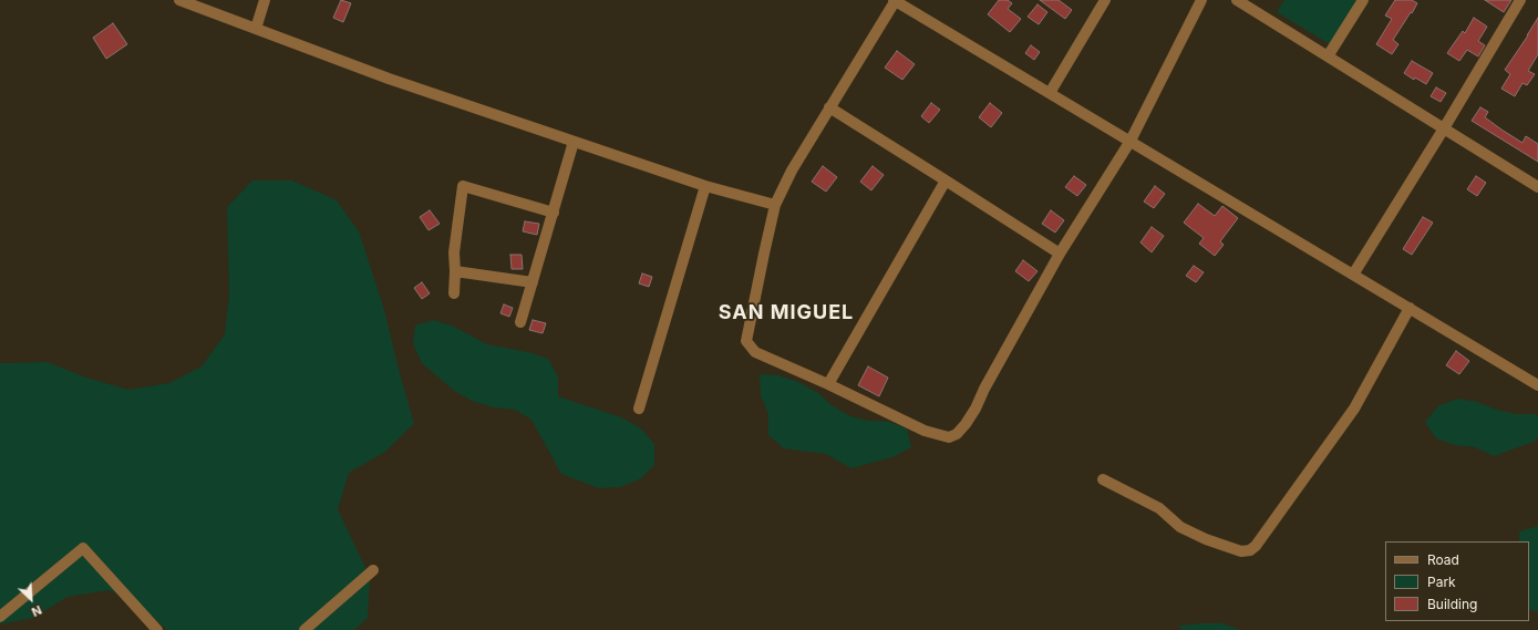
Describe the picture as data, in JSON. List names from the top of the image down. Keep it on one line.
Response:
{"districts":["SAN MIGUEL"],"legend":["Road","Park","Building"],"north":"bottom right"}
